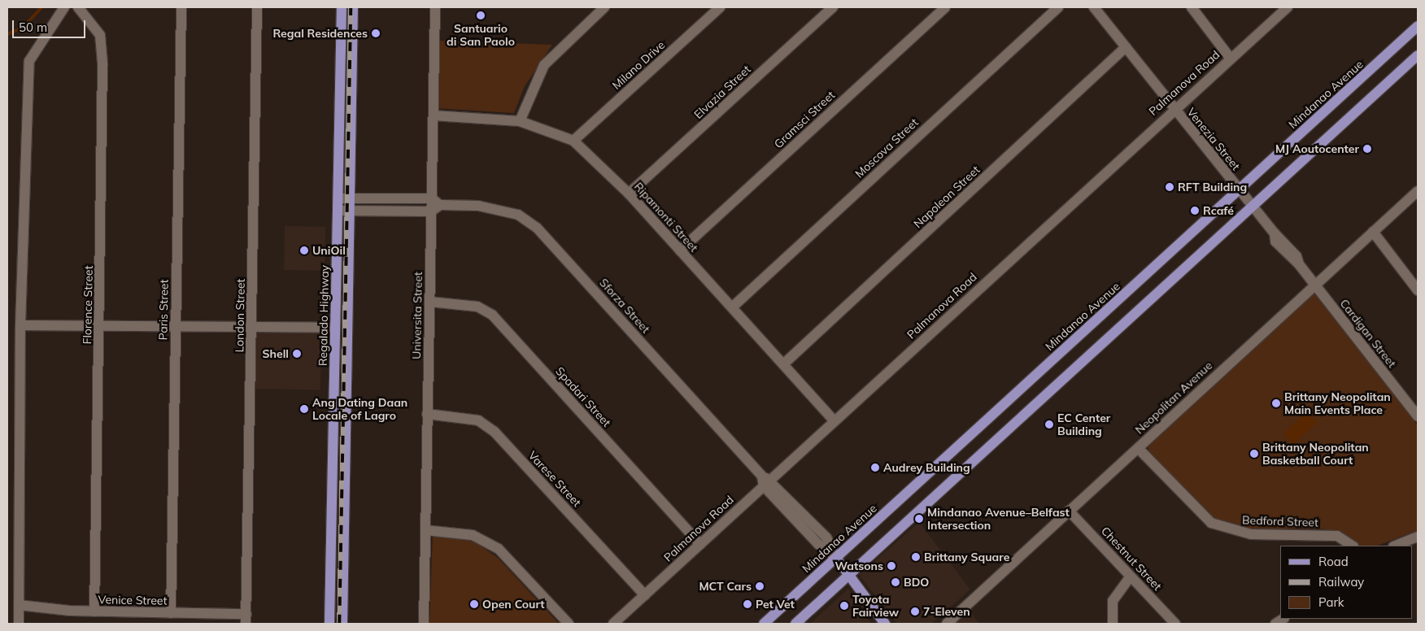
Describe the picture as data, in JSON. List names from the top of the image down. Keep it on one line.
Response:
{"streets":{"main road":["Mindanao Avenue","Regalado Highway"],"street":["Milano Drive","Palmanova Road","Elvazia Street","Gramsci Street","Venezia Street","Moscova Street","Napoleon Street","Ripamonti Street","Florence Street","Sforza Street","Paris Street","London Street","Universita Street","Cardigan Street","Spadari Street","Neopolitan Avenue","Varese Street","Bedford Street","Chestnut Street","Venice Street"]},"crossings":[["Milano Drive","Ripamonti Street"],["Palmanova Road","Venezia Street"],["Palmanova Road","Ripamonti Street"],["Palmanova Road","Sforza Street"],["Palmanova Road","Spadari Street"],["Palmanova Road","Varese Street"],["Elvazia Street","Ripamonti Street"],["Mindanao Avenue","Venezia Street"],["Mindanao Avenue","Sforza Street"],["Mindanao Avenue","Cardigan Street"],["Gramsci Street","Ripamonti Street"],["Venezia Street","Napoleon Street"],["Venezia Street","Cardigan Street"],["Moscova Street","Ripamonti Street"],["Napoleon Street","Ripamonti Street"],["Ripamonti Street","Universita Street"],["Florence Street","Venice Street"],["Paris Street","Venice Street"],["London Street","Venice Street"],["Universita Street","Spadari Street"],["Universita Street","Varese Street"],["Cardigan Street","Neopolitan Avenue"],["Neopolitan Avenue","Bedford Street"],["Neopolitan Avenue","Chestnut Street"]],"places":["Santuario di San Paolo","Regal Residences","MJ Aoutocenter","RFT Building","Rcafé","UniOil","Shell","Brittany Neopolitan Main Events Place","Ang Dating Daan Locale of Lagro","EC Center Building","Brittany Neopolitan Basketball Court","Audrey Building","Mindanao Avenue–Belfast Intersection","Brittany Square","Watsons","BDO","MCT Cars","Open Court","Pet Vet","Toyota Fairview","7-Eleven"],"legend":["Road","Railway","Park"],"scale_bar":"50 m"}
